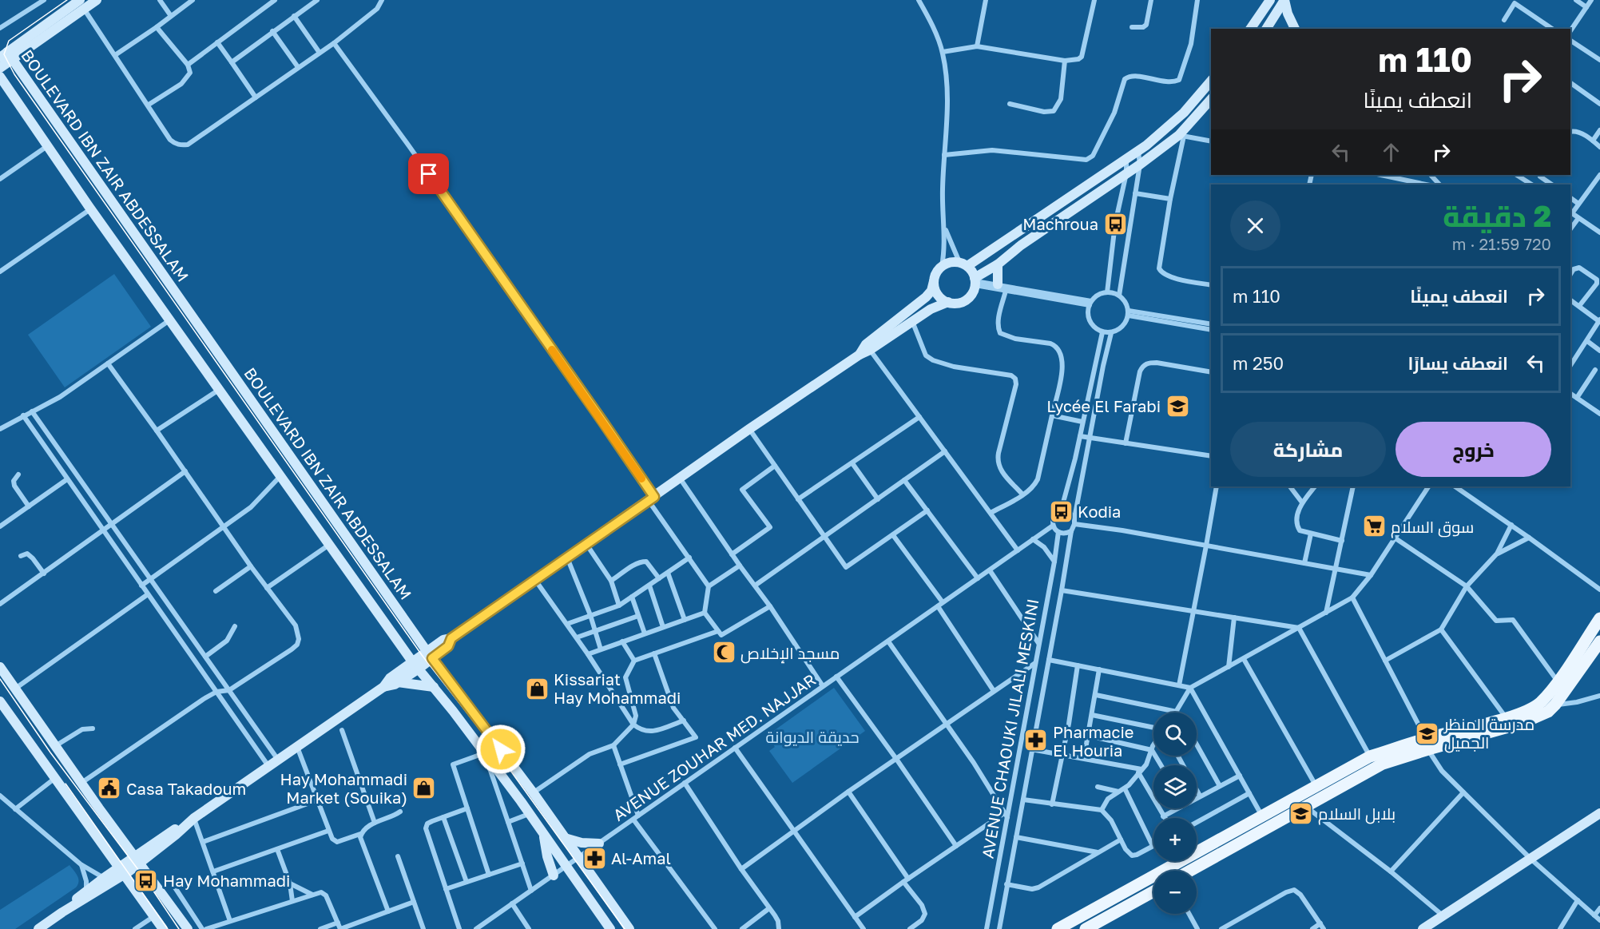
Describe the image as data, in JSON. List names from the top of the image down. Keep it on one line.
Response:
{"streets":{"street":["BOULEVARD IBN ZAIR ABDESSALAM","AVENUE CHAOUKI JILALI MESKINI","AVENUE ZOUHAR MED. NAJJAR"]},"crossings":[["BOULEVARD IBN ZAIR ABDESSALAM","AVENUE ZOUHAR MED. NAJJAR"],["AVENUE CHAOUKI JILALI MESKINI","AVENUE ZOUHAR MED. NAJJAR"]],"parks":["حديقة الديوانة"],"places":{"bus stop":["Machroua","Kodia","Hay Mohammadi"],"school or university":["Lycée El Farabi","مدرسة المنظر الجميل","بلابل السلام"],"supermarket":["سوق السلام"],"mosque":["مسجد الإخلاص"],"shop":["Kissariat Hay Mohammadi","Hay Mohammadi Market (Souika)"],"pharmacy":["Pharmacie El Houria","Al-Amal"],"public building":["Casa Takadoum"]},"page":{"turn":["110 m","انعطف يمينًا"],"heading":["2 دقيقة","720 m · 21:59"],"list":[{"name":"انعطف يمينًا","value":"110 m"},{"name":"انعطف يسارًا","value":"250 m"}],"buttons":["خروج","مشاركة"],"map_buttons":["+","−"]}}
